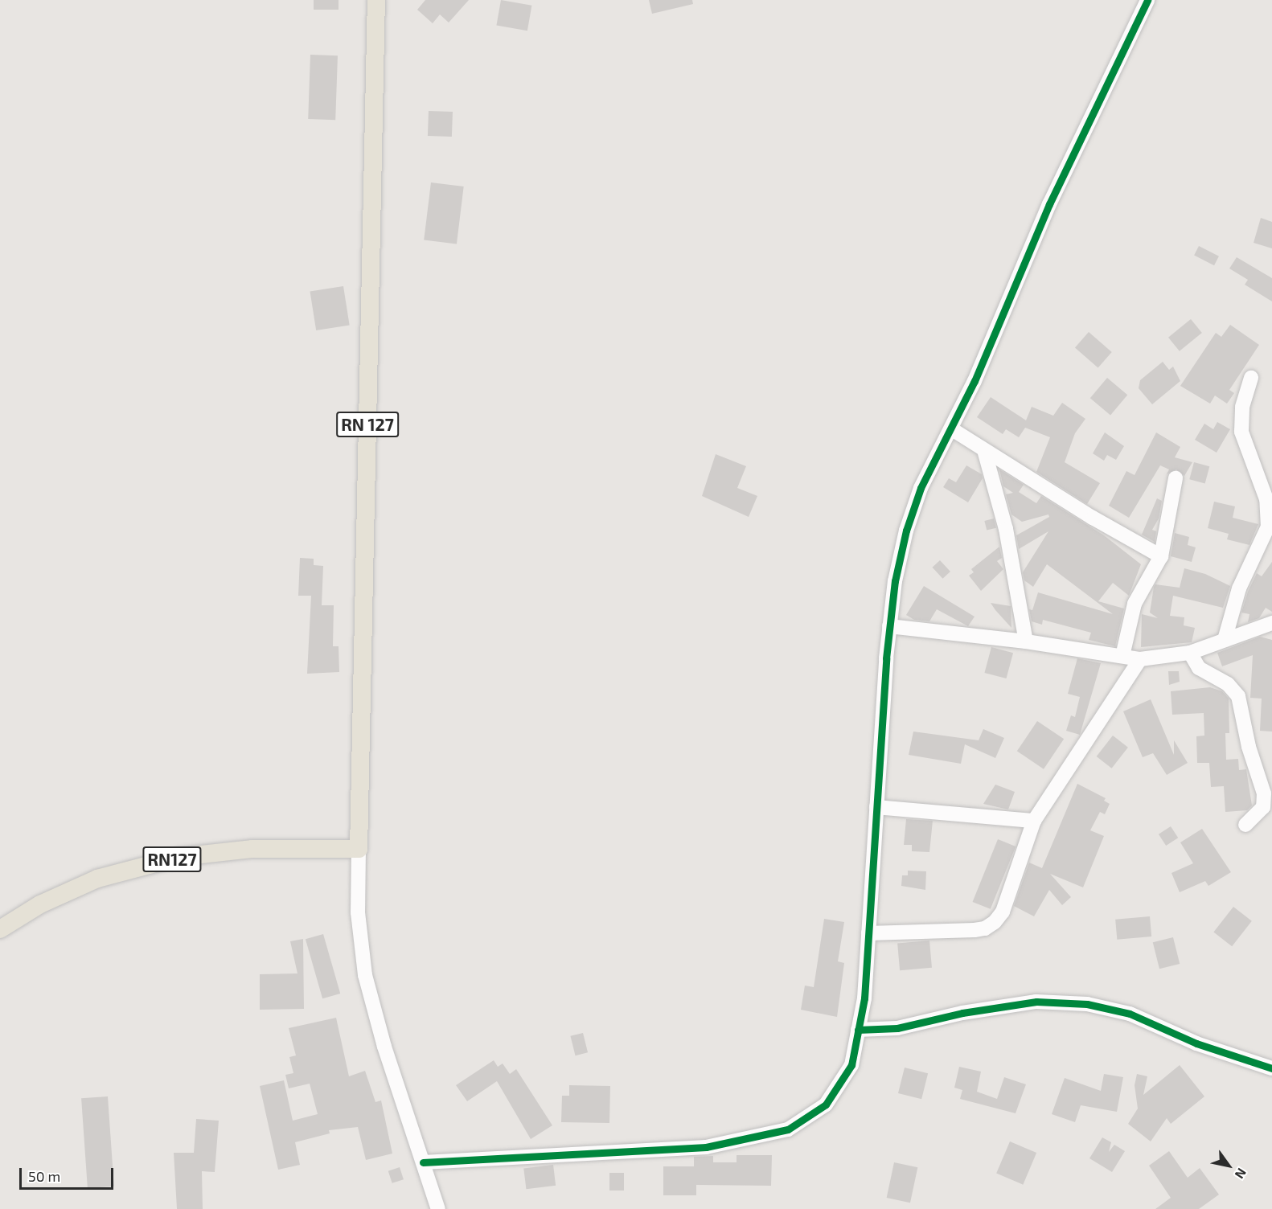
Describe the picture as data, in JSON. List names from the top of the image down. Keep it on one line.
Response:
{"streets":{"main road":["RN 127","RN127"]},"crossings":[["RN 127","RN127"]],"scale_bar":"50 m","north":"bottom right"}
